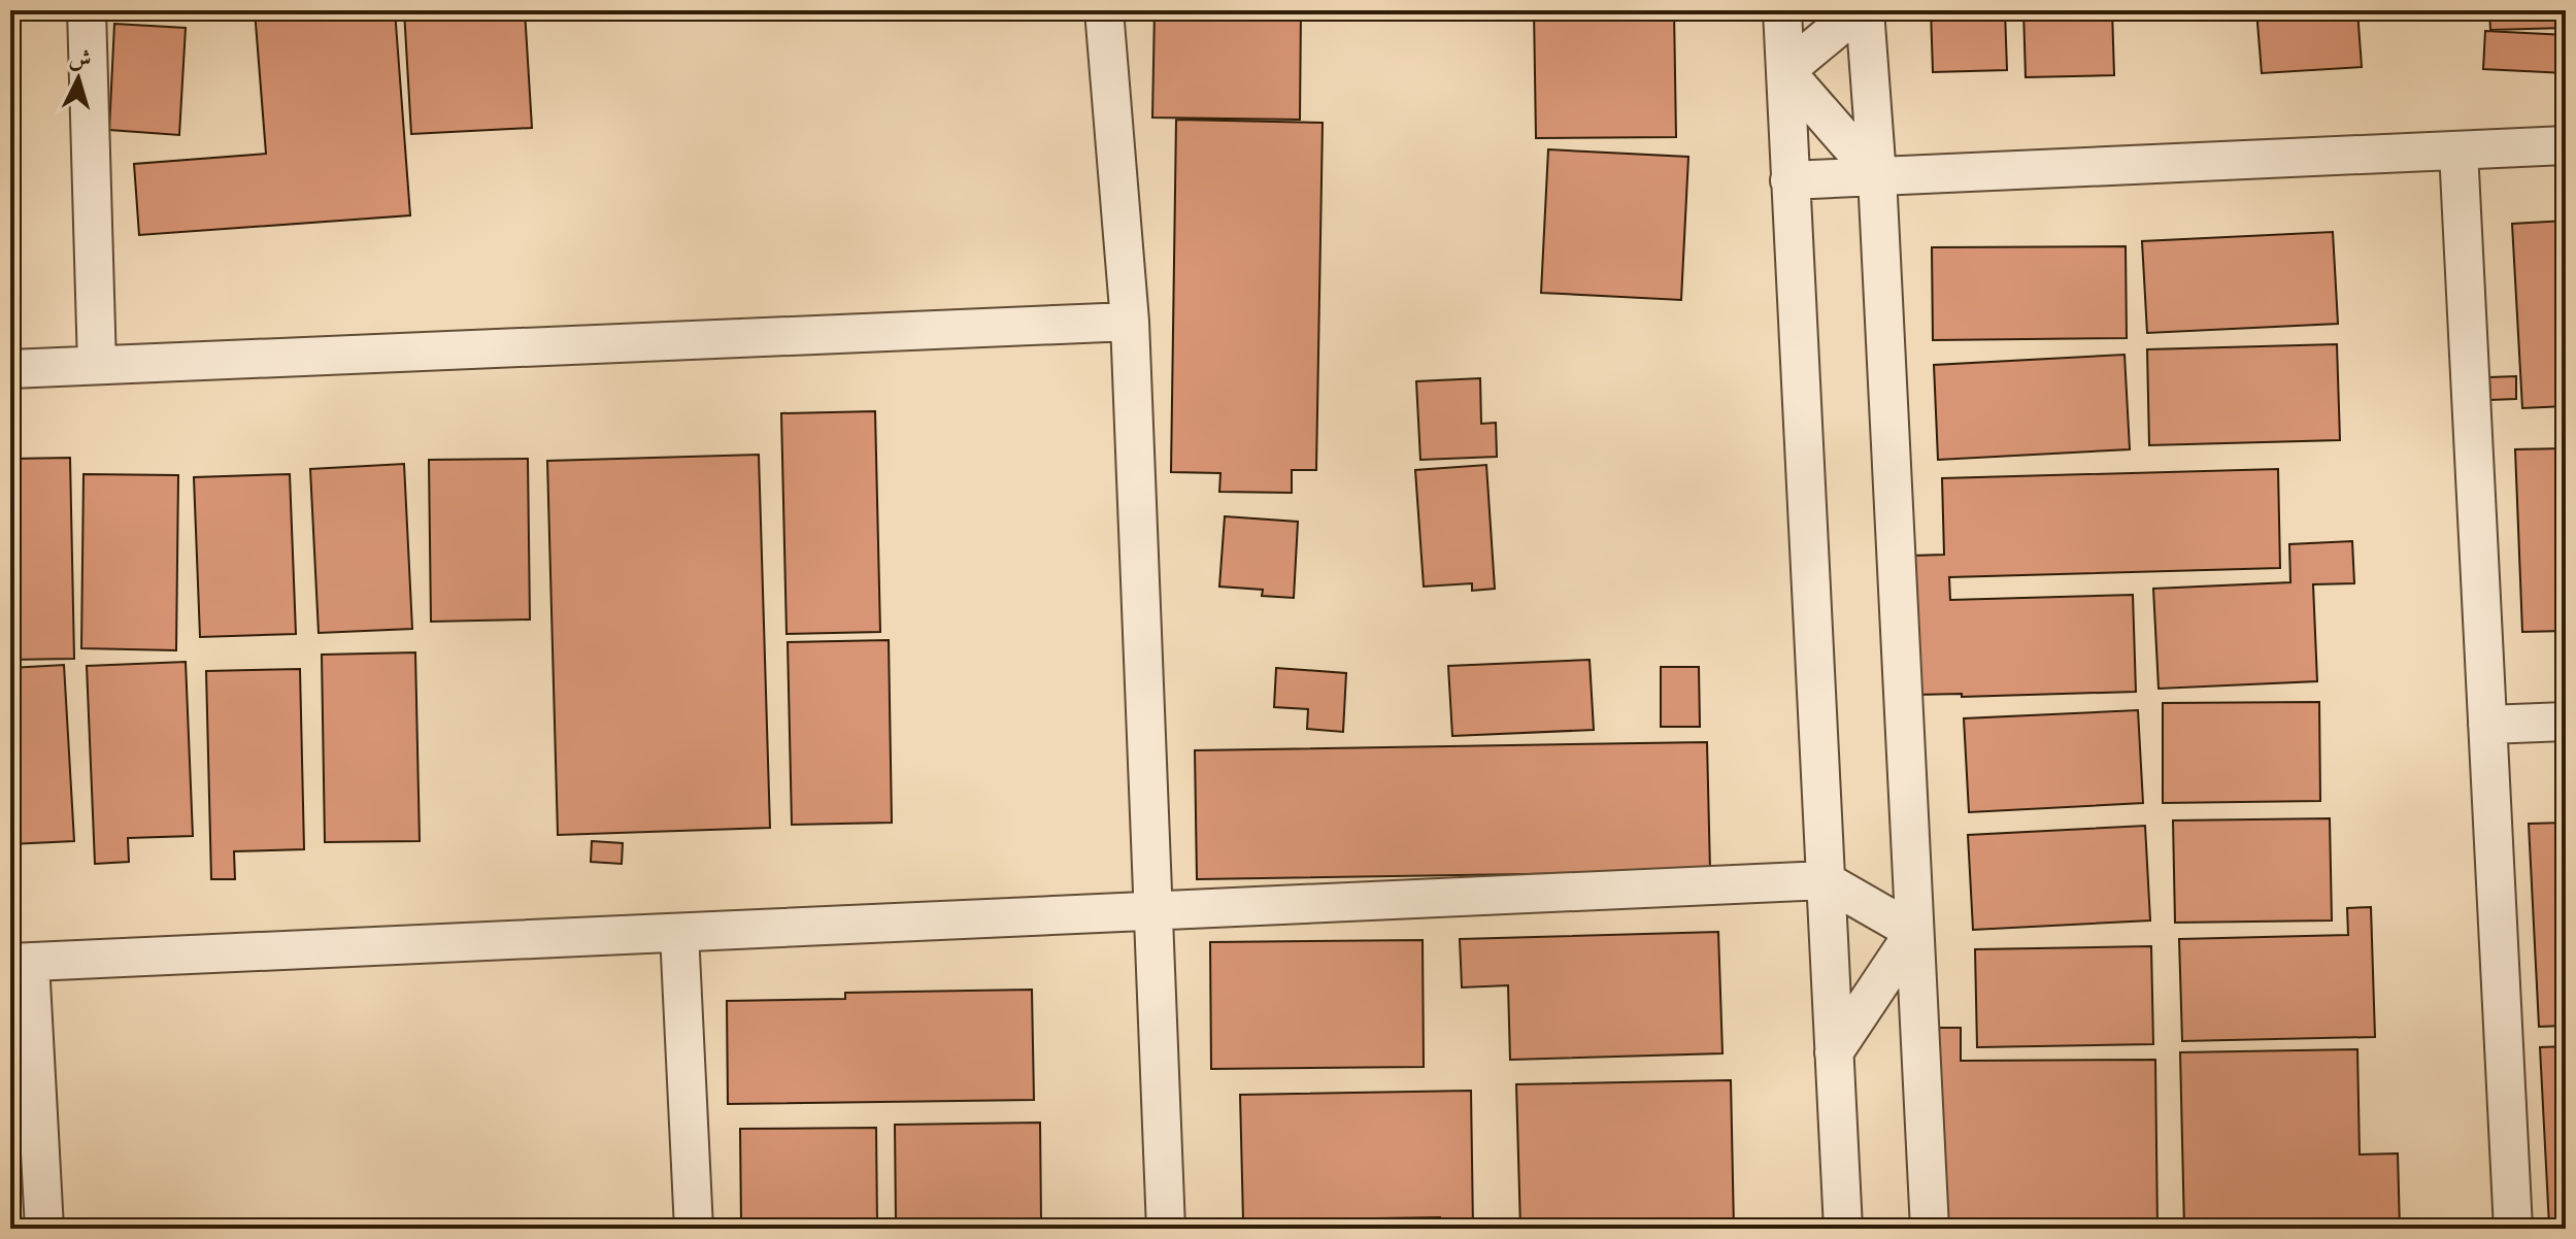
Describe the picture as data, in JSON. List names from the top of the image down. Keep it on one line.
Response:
{"north":"top"}
